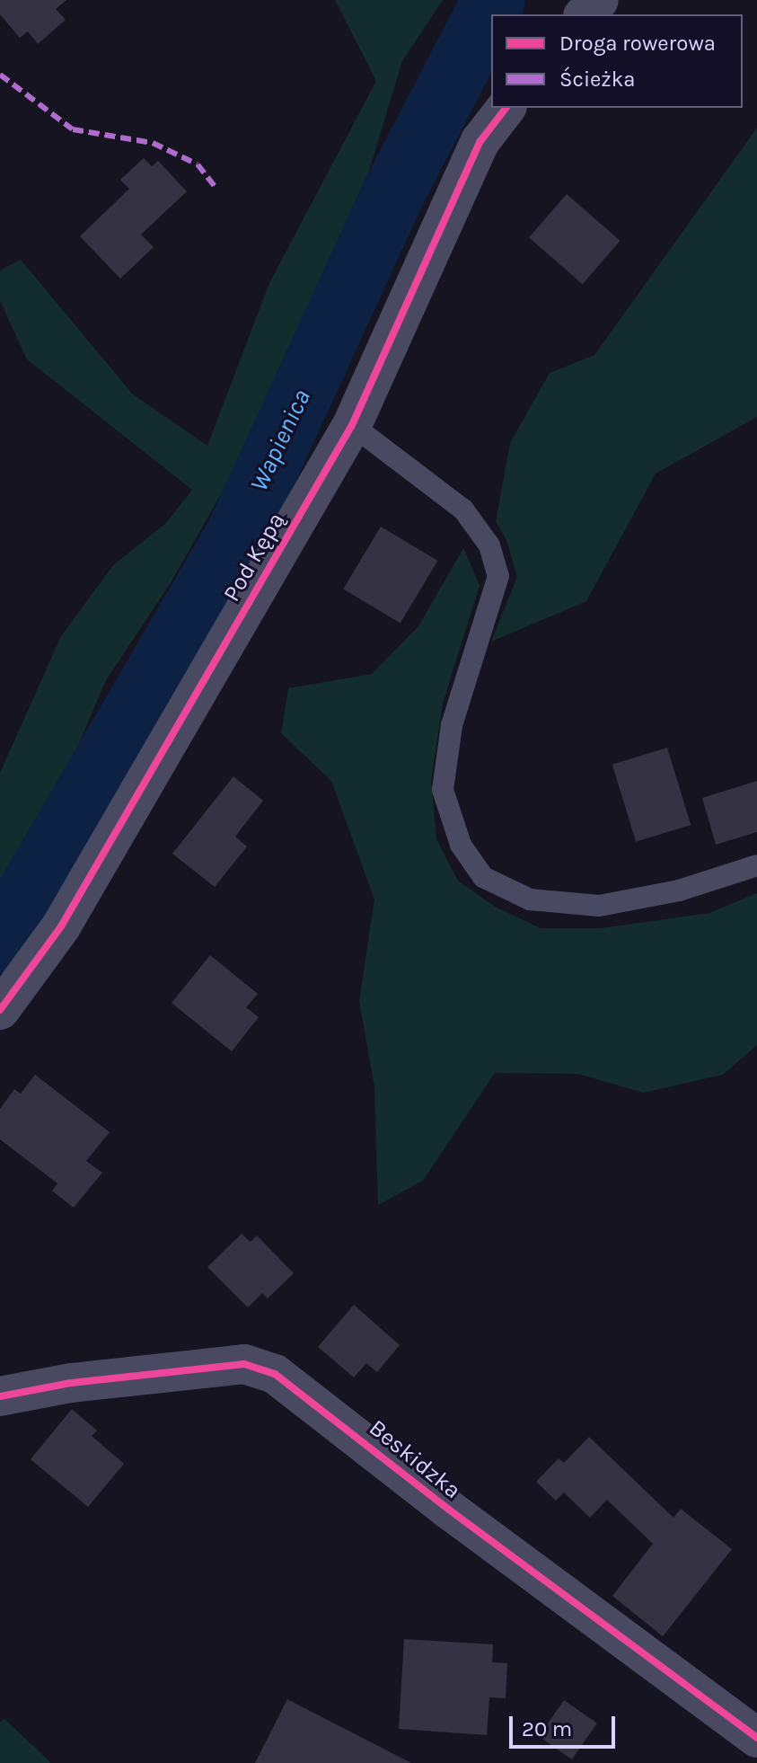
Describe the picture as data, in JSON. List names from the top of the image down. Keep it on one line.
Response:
{"streets":{"street":["Pod Kępą","Beskidzka"]},"water":["Wapienica"],"legend":["Droga rowerowa","Ścieżka"],"scale_bar":"20 m"}
